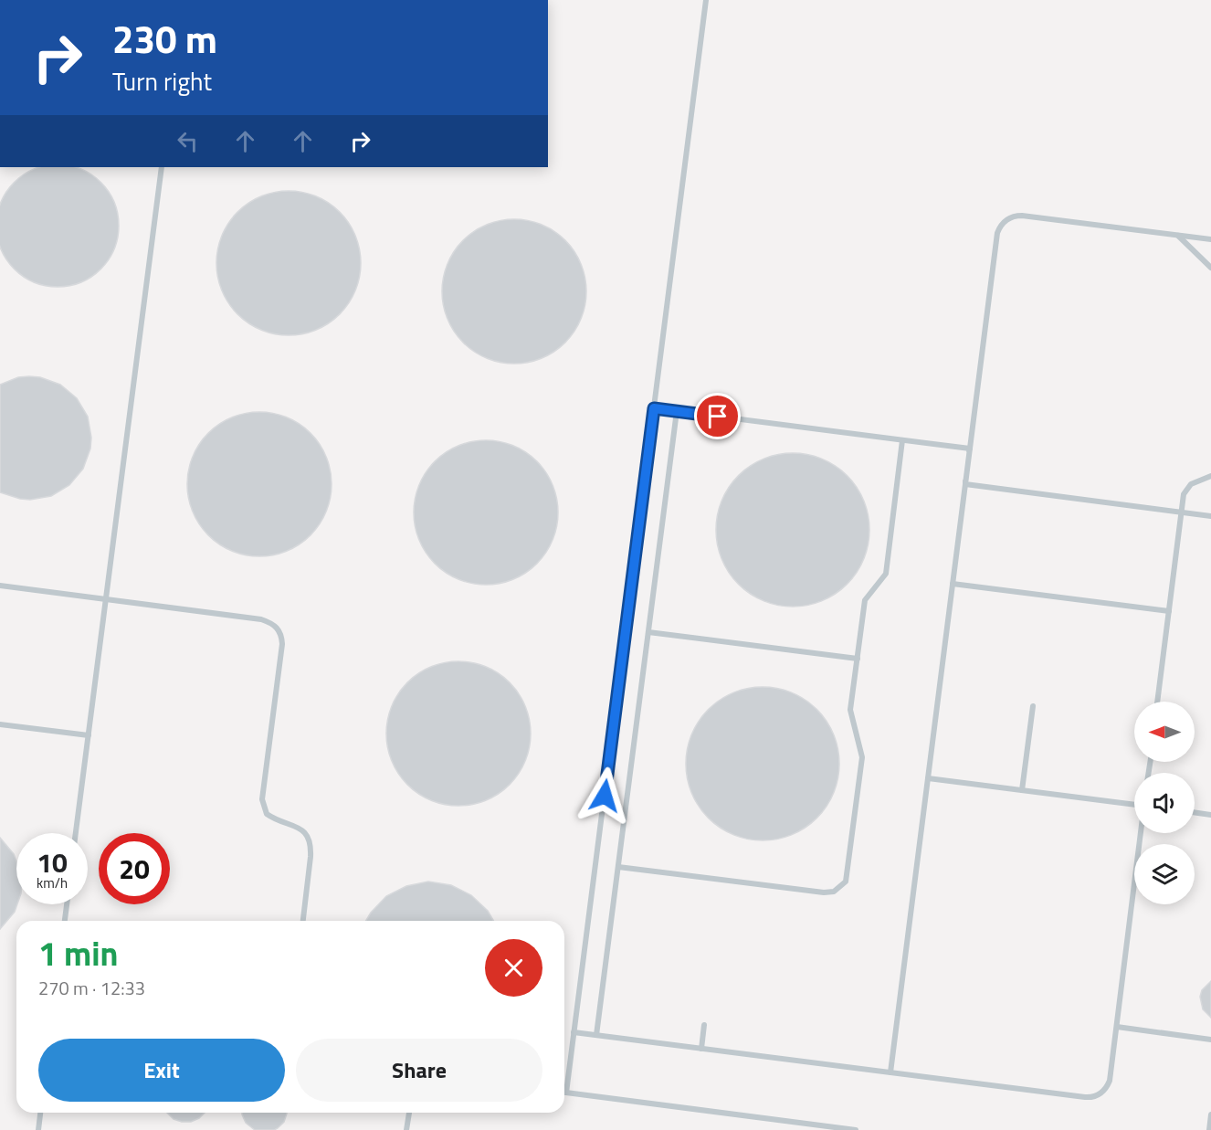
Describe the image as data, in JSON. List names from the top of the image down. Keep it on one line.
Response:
{"north":"left","page":{"turn":["230 m","Turn right"],"speed":"10 km/h","limit":"20","heading":["1 min","270 m · 12:33"],"buttons":["Exit","Share"]}}
